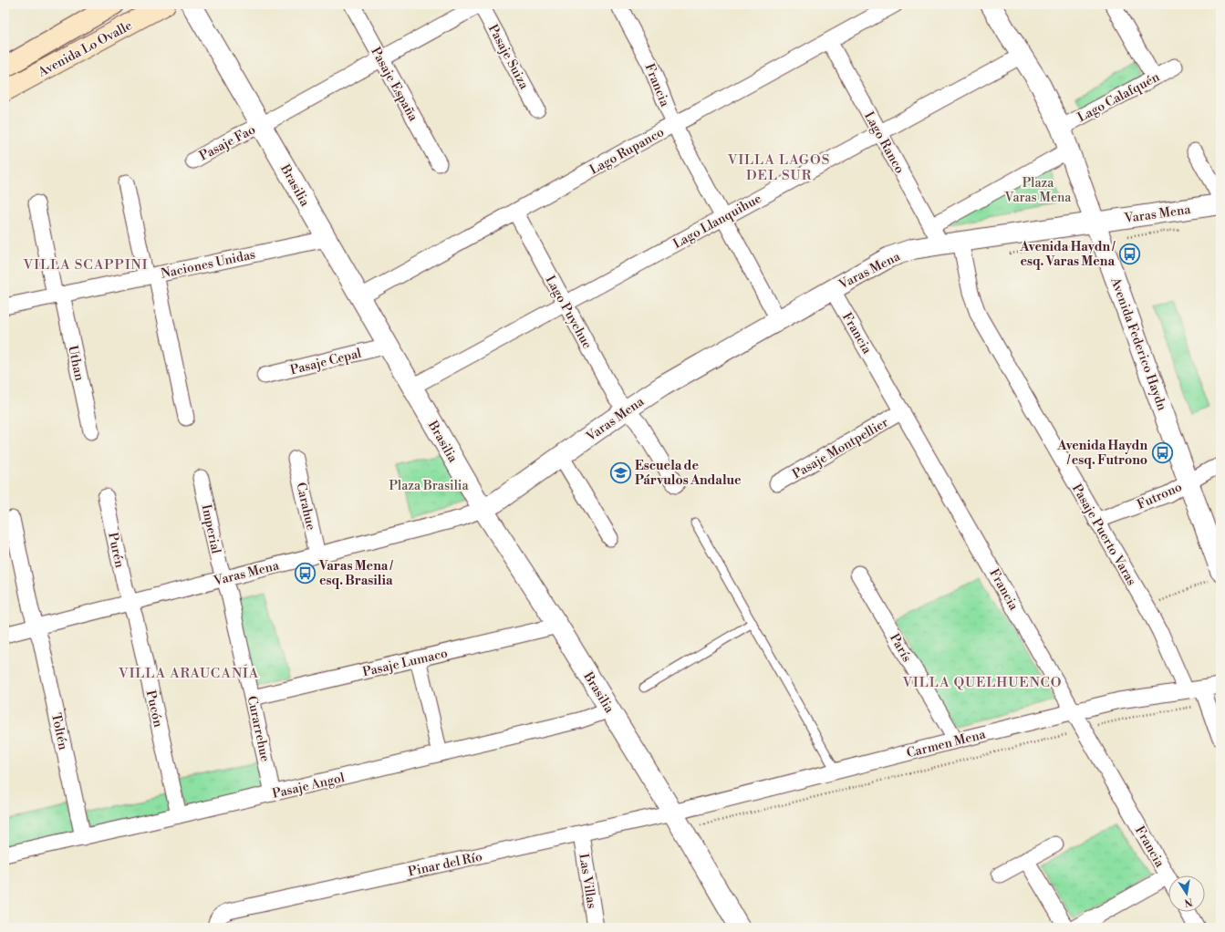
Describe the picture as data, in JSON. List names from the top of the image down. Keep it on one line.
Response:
{"streets":{"main road":["Avenida Lo Ovalle"],"street":["Pasaje Suiza","Pasaje España","Francia","Lago Calafquén","Pasaje Fao","Lago Ranco","Lago Rupanco","Brasilia","Varas Mena","Lago Llanquihue","Naciones Unidas","Lago Puyehue","Avenida Federico Haydn","Pasaje Cepal","Uthan","Pasaje Montpellier","Futrono","Carahue","Imperial","Pasaje Puerto Varas","Purén","París","Pasaje Lumaco","Pucón","Curarrehue","Toltén","Carmen Mena","Pasaje Angol","Pinar del Río","Las Villas"]},"crossings":[["Francia","Lago Rupanco"],["Francia","Varas Mena"],["Francia","Lago Llanquihue"],["Francia","Pasaje Montpellier"],["Francia","Carmen Mena"],["Lago Calafquén","Avenida Federico Haydn"],["Pasaje Fao","Brasilia"],["Lago Ranco","Lago Rupanco"],["Lago Ranco","Varas Mena"],["Lago Ranco","Lago Llanquihue"],["Lago Rupanco","Brasilia"],["Lago Rupanco","Lago Puyehue"],["Brasilia","Varas Mena"],["Brasilia","Lago Llanquihue"],["Brasilia","Naciones Unidas"],["Brasilia","Pasaje Cepal"],["Brasilia","Pasaje Lumaco"],["Brasilia","Carmen Mena"],["Brasilia","Pasaje Angol"],["Brasilia","Pinar del Río"],["Varas Mena","Lago Puyehue"],["Varas Mena","Avenida Federico Haydn"],["Varas Mena","Carahue"],["Varas Mena","Imperial"],["Varas Mena","Pasaje Puerto Varas"],["Varas Mena","Purén"],["Varas Mena","Pucón"],["Varas Mena","Curarrehue"],["Varas Mena","Toltén"],["Lago Llanquihue","Lago Puyehue"],["Lago Llanquihue","Avenida Federico Haydn"],["Naciones Unidas","Uthan"],["Avenida Federico Haydn","Futrono"],["Futrono","Pasaje Puerto Varas"],["Imperial","Curarrehue"],["Pasaje Puerto Varas","Carmen Mena"],["Purén","Pucón"],["París","Carmen Mena"],["Pasaje Lumaco","Curarrehue"],["Pucón","Pasaje Angol"],["Curarrehue","Pasaje Angol"],["Toltén","Pasaje Angol"],["Carmen Mena","Pinar del Río"],["Pinar del Río","Las Villas"]],"districts":["VILLA LAGOS DEL SUR","VILLA SCAPPINI","VILLA ARAUCANÍA","VILLA QUELHUENCO"],"parks":["Plaza Varas Mena","Plaza Brasilia"],"places":{"bus stop":["Avenida Haydn / esq. Varas Mena","Avenida Haydn / esq. Futrono","Varas Mena / esq. Brasilia"],"school or university":["Escuela de Párvulos Andalue"]},"north":"bottom"}
